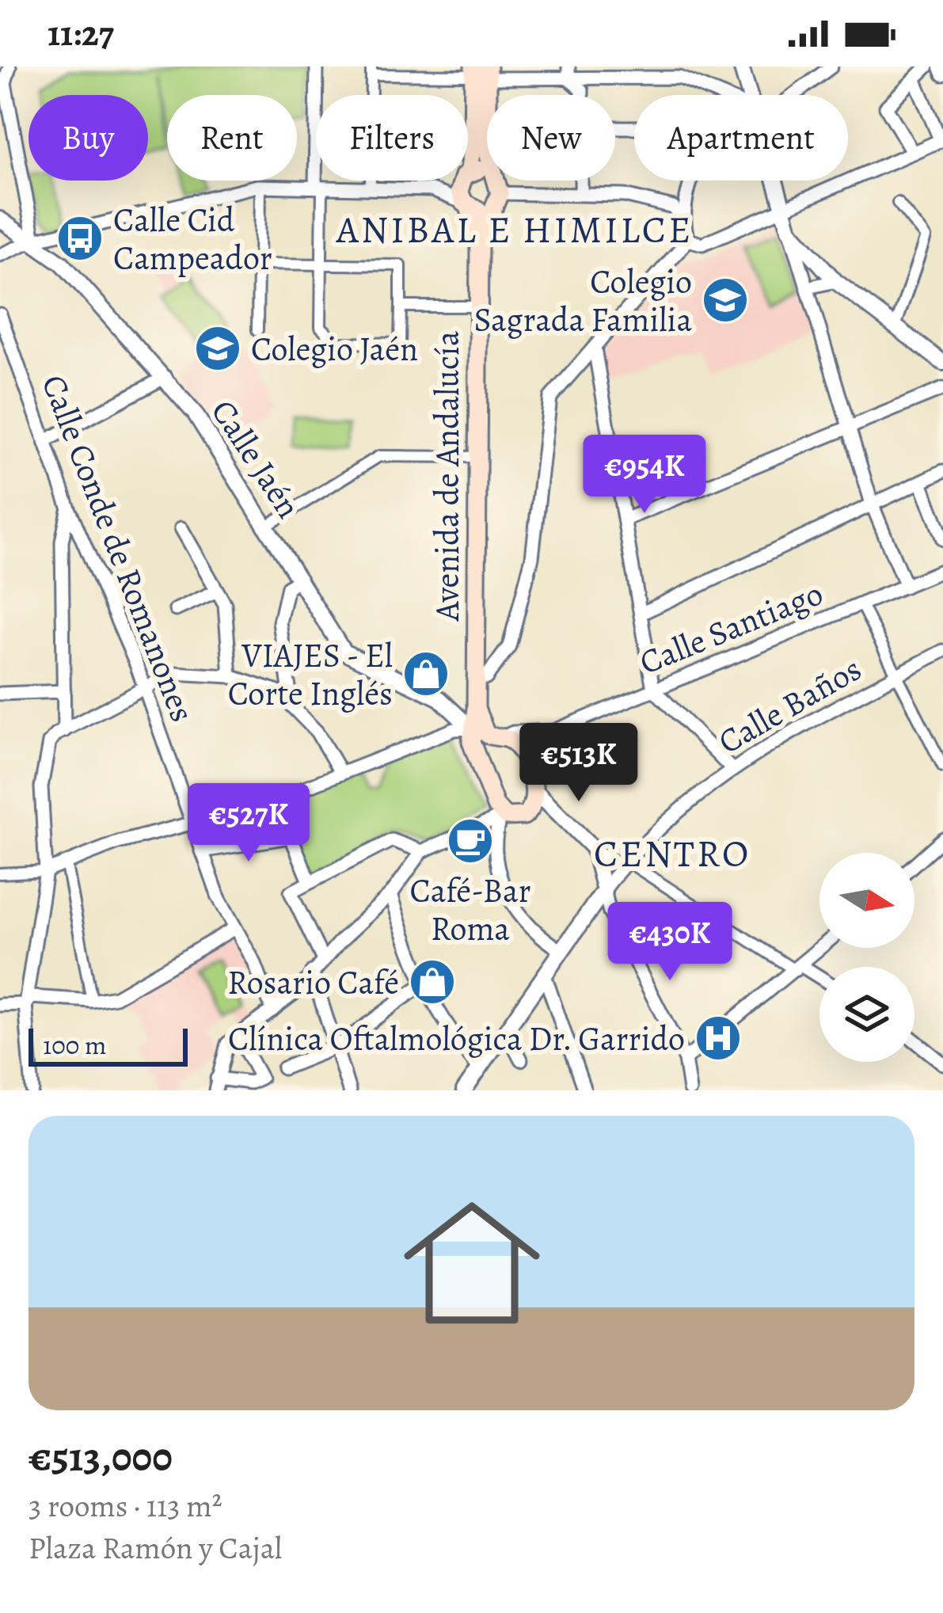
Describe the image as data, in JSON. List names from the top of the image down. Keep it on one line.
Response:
{"streets":{"main road":["Avenida de Andalucía"],"street":["Calle Jaén","Calle Conde de Romanones","Calle Santiago","Calle Baños"]},"crossings":[["Calle Jaén","Avenida de Andalucía"],["Calle Jaén","Calle Santiago"],["Avenida de Andalucía","Calle Santiago"]],"districts":["ANIBAL E HIMILCE","CENTRO"],"places":{"bus stop":["Calle Cid Campeador"],"school or university":["Colegio Sagrada Familia","Colegio Jaén"],"shop":["VIAJES - El Corte Inglés","Rosario Café"],"cafe":["Café-Bar Roma"],"hospital":["Clínica Oftalmológica Dr. Garrido"]},"scale_bar":"100 m","north":"right","page":{"status":"11:27","chip":["Buy","Rent","Filters","New","Apartment"],"price":["€954K","€513K","€527K","€430K"],"scale":"100 m","list":[{"name":"€513,000","note":"3 rooms · 113 m² · Plaza Ramón y Cajal"}]}}
